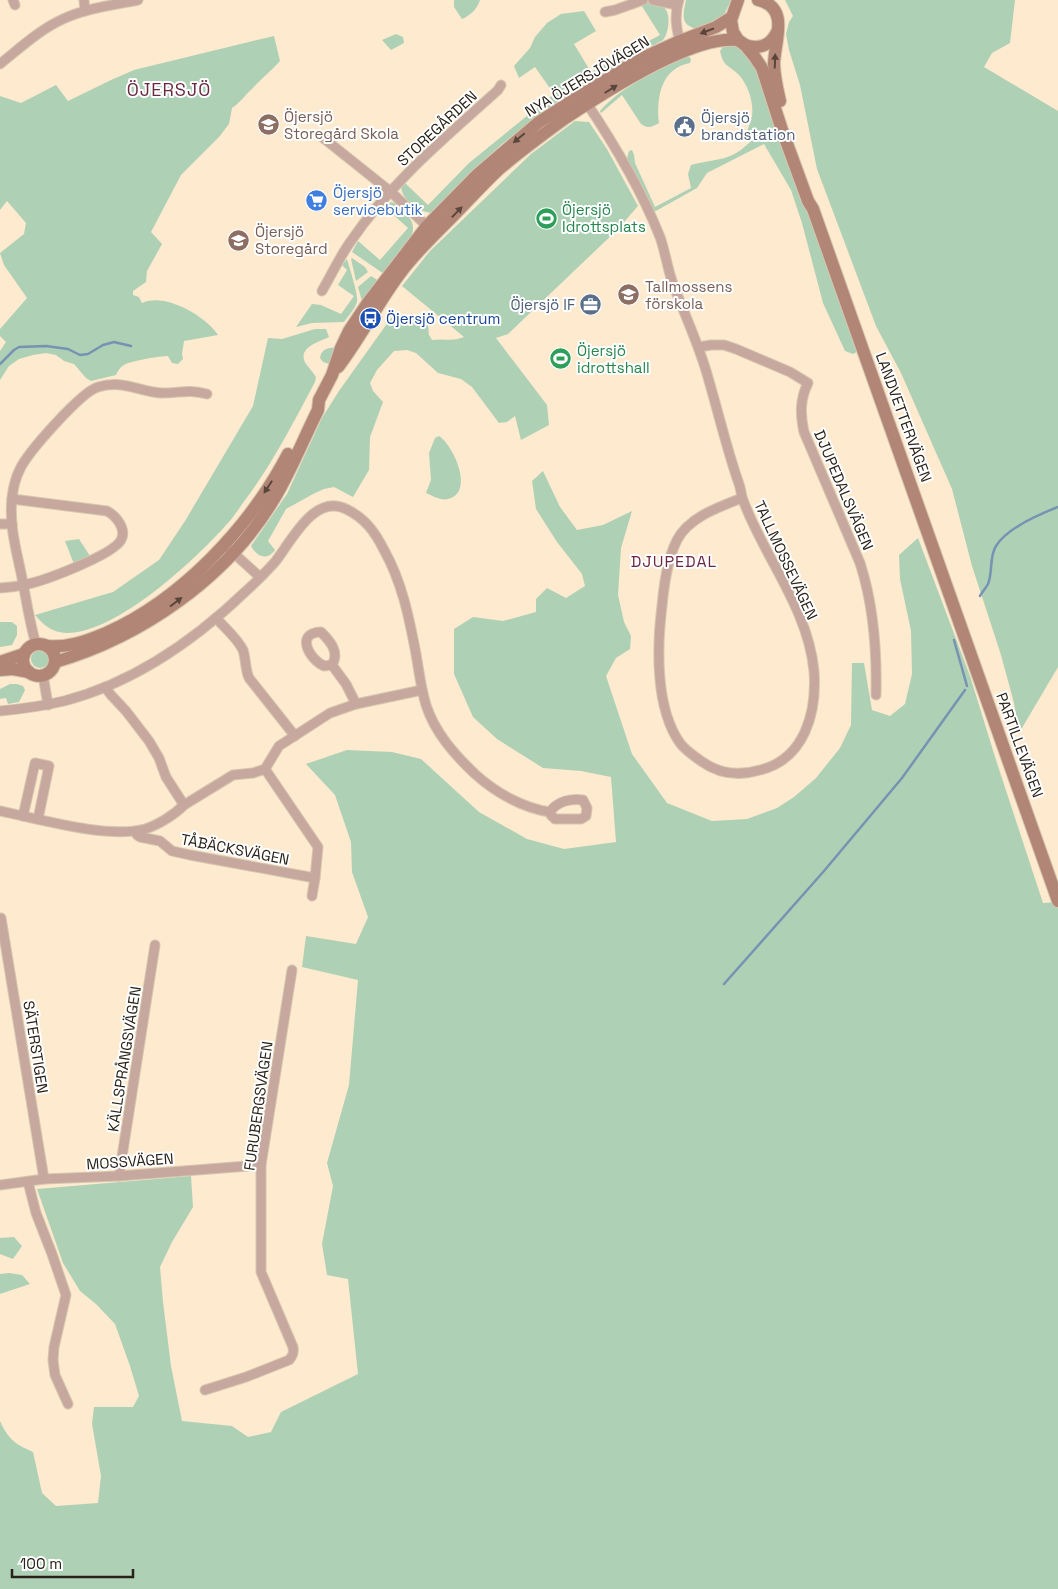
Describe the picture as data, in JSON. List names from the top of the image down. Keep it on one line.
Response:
{"streets":{"street":["NYA ÖJERSJÖVÄGEN","STOREGÅRDEN","LANDVETTERVÄGEN","DJUPEDALSVÄGEN","TALLMOSSEVÄGEN","PARTILLEVÄGEN","TÅBÄCKSVÄGEN","SÄTERSTIGEN","KÄLLSPRÅNGSVÄGEN","FURUBERGSVÄGEN","MOSSVÄGEN"]},"crossings":[["NYA ÖJERSJÖVÄGEN","LANDVETTERVÄGEN"],["NYA ÖJERSJÖVÄGEN","TALLMOSSEVÄGEN"],["LANDVETTERVÄGEN","PARTILLEVÄGEN"],["DJUPEDALSVÄGEN","TALLMOSSEVÄGEN"],["SÄTERSTIGEN","MOSSVÄGEN"],["KÄLLSPRÅNGSVÄGEN","MOSSVÄGEN"],["FURUBERGSVÄGEN","MOSSVÄGEN"]],"districts":["ÖJERSJÖ","DJUPEDAL"],"places":{"school or university":["Öjersjö Storegård Skola","Öjersjö Storegård","Tallmossens förskola"],"public building":["Öjersjö brandstation"],"supermarket":["Öjersjö servicebutik"],"sports":["Öjersjö Idrottsplats","Öjersjö idrottshall"],"office":["Öjersjö IF"],"bus stop":["Öjersjö centrum"]},"scale_bar":"100 m"}
